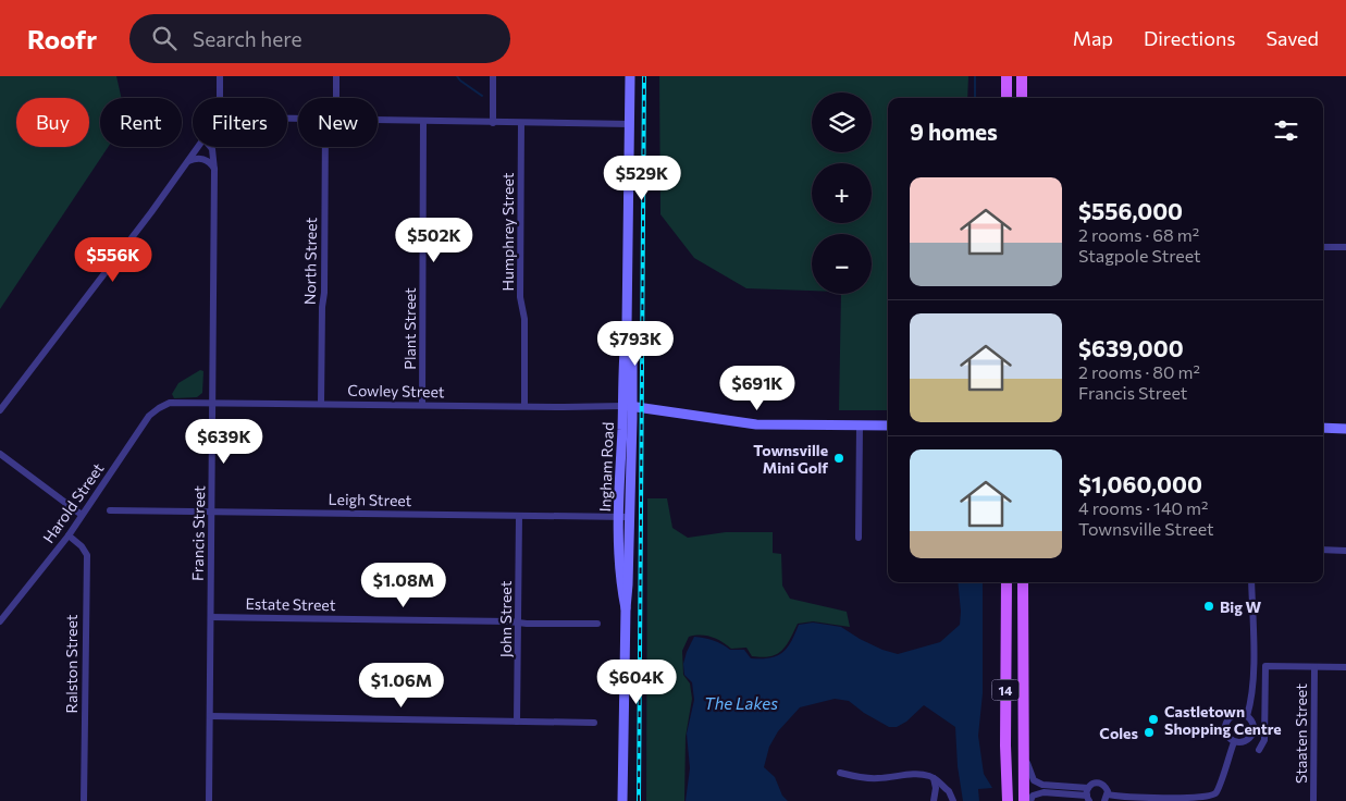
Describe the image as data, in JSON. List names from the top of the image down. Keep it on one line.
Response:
{"streets":{"main road":["Ingham Road","14"],"street":["Humphrey Street","North Street","Plant Street","Cowley Street","Leigh Street","Harold Street","Francis Street","Estate Street","John Street","Ralston Street","Staaten Street"]},"crossings":[["Humphrey Street","Cowley Street"],["North Street","Cowley Street"],["Plant Street","Cowley Street"],["Cowley Street","Ingham Road"],["Cowley Street","Harold Street"],["Cowley Street","Francis Street"],["Ingham Road","Leigh Street"],["Leigh Street","Francis Street"],["Leigh Street","John Street"],["Harold Street","Ralston Street"],["Francis Street","Estate Street"],["Estate Street","John Street"]],"water":["The Lakes"],"places":["Townsville Mini Golf","Big W","Castletown Shopping Centre","Coles"],"page":{"header":"Roofr","search":"Search here","nav":["Map","Directions","Saved"],"map_buttons":["+","−"],"chip":["Buy","Rent","Filters","New"],"heading":"9 homes","price":["$529K","$502K","$556K","$793K","$691K","$639K","$1.08M","$604K","$1.06M"],"list":[{"name":"$556,000","note":"2 rooms · 68 m² · Stagpole Street"},{"name":"$639,000","note":"2 rooms · 80 m² · Francis Street"},{"name":"$1,060,000","note":"4 rooms · 140 m² · Townsville Street"}]}}
